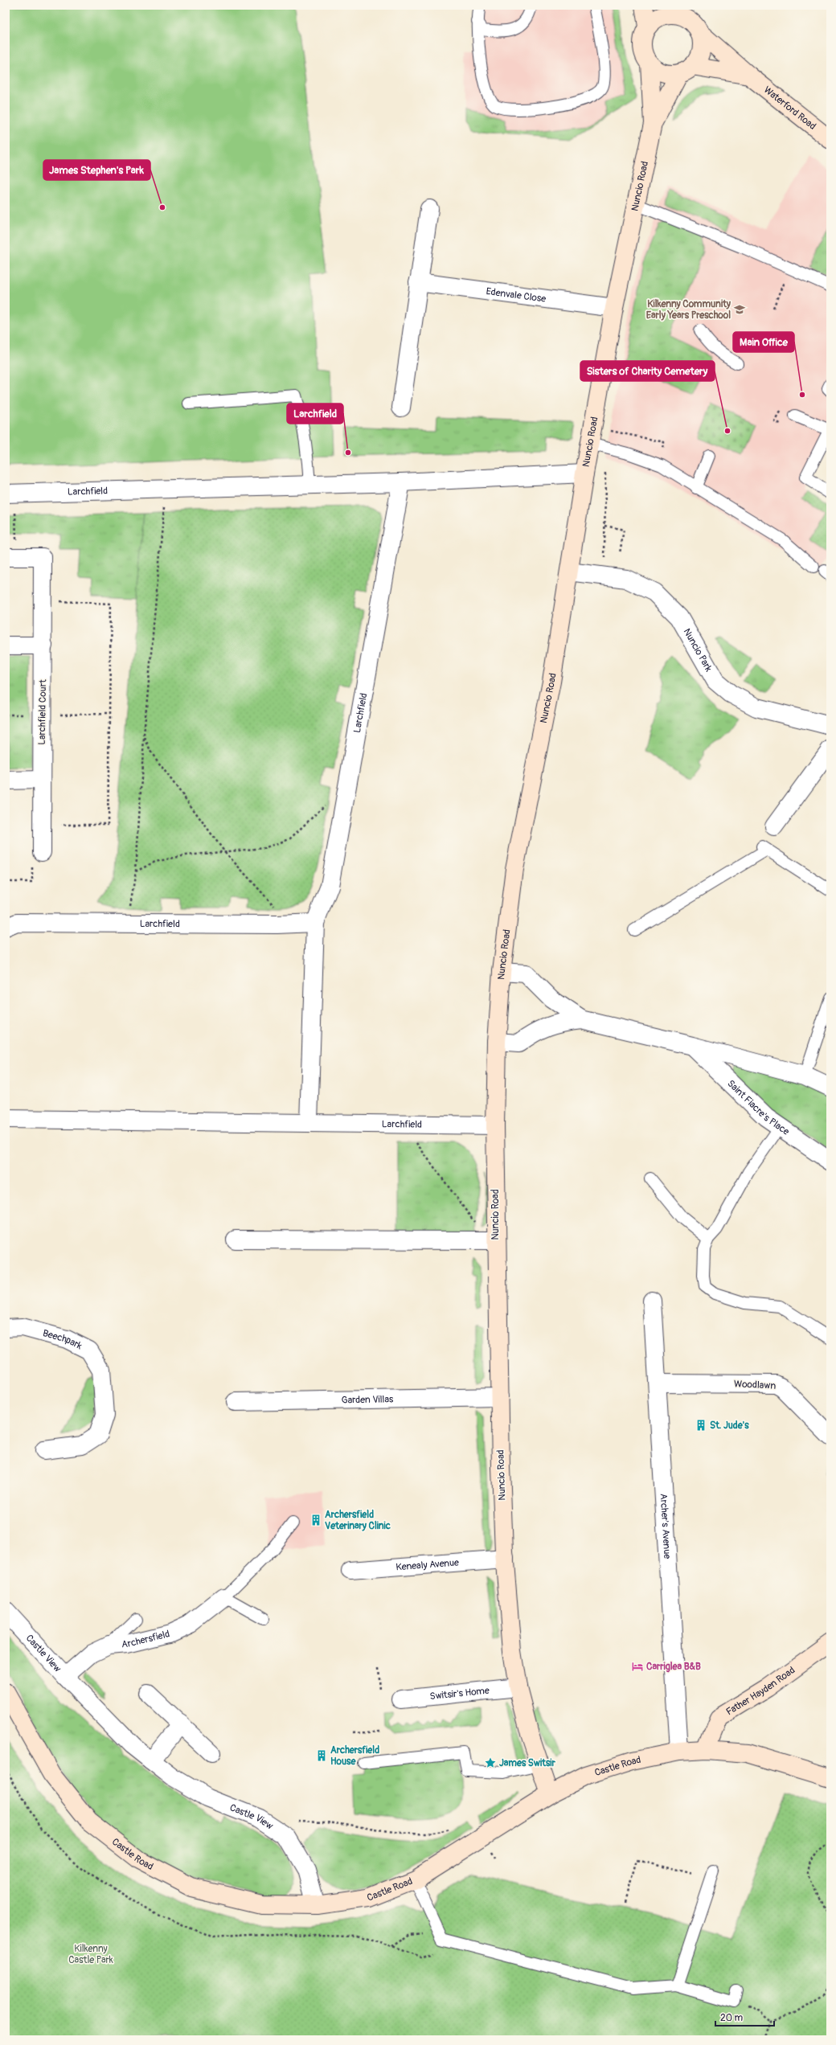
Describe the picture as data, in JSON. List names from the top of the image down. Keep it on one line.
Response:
{"streets":{"street":["Waterford Road","Nuncio Road","Edenvale Close","Larchfield","Nuncio Park","Larchfield Court","Saint Fiacre's Place","Beechpark","Woodlawn","Garden Villas","Archer's Avenue","Kenealy Avenue","Archersfield","Castle View","Father Hayden Road","Switsir's Home","Castle Road"]},"crossings":[["Waterford Road","Nuncio Road"],["Nuncio Road","Edenvale Close"],["Nuncio Road","Larchfield"],["Nuncio Road","Nuncio Park"],["Nuncio Road","Garden Villas"],["Nuncio Road","Kenealy Avenue"],["Nuncio Road","Switsir's Home"],["Nuncio Road","Castle Road"],["Woodlawn","Archer's Avenue"],["Archer's Avenue","Castle Road"],["Archersfield","Castle View"],["Castle View","Castle Road"],["Father Hayden Road","Castle Road"]],"parks":["Kilkenny Castle Park"],"places":{"other":["James Stephen's Park","Main Office","Sisters of Charity Cemetery","Larchfield"],"school or university":["Kilkenny Community Early Years Preschool"],"building":["St. Jude's","Archersfield Veterinary Clinic","Archersfield House"],"hotel":["Carriglea B&B"],"place":["James Switsir"]},"scale_bar":"20 m"}
